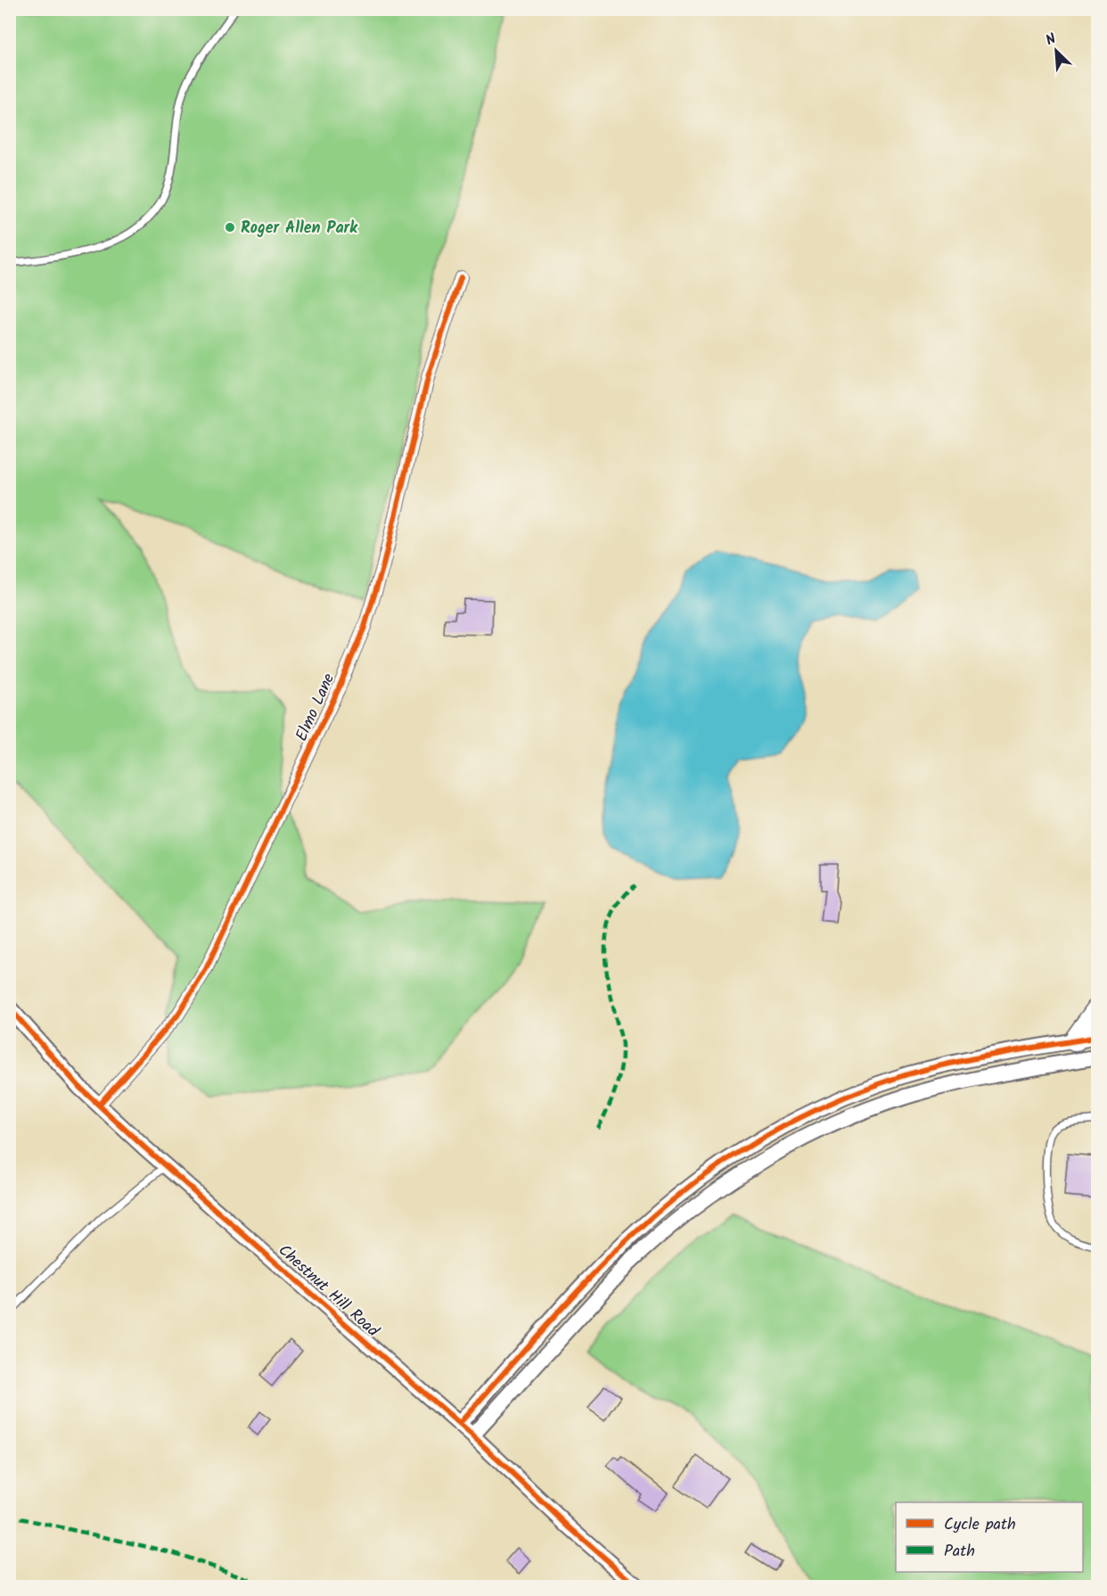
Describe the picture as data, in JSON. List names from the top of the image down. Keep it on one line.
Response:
{"streets":{"street":["Elmo Lane","Chestnut Hill Road"]},"crossings":[["Elmo Lane","Chestnut Hill Road"]],"places":["Roger Allen Park"],"legend":["Cycle path","Path"],"north":"top left"}
